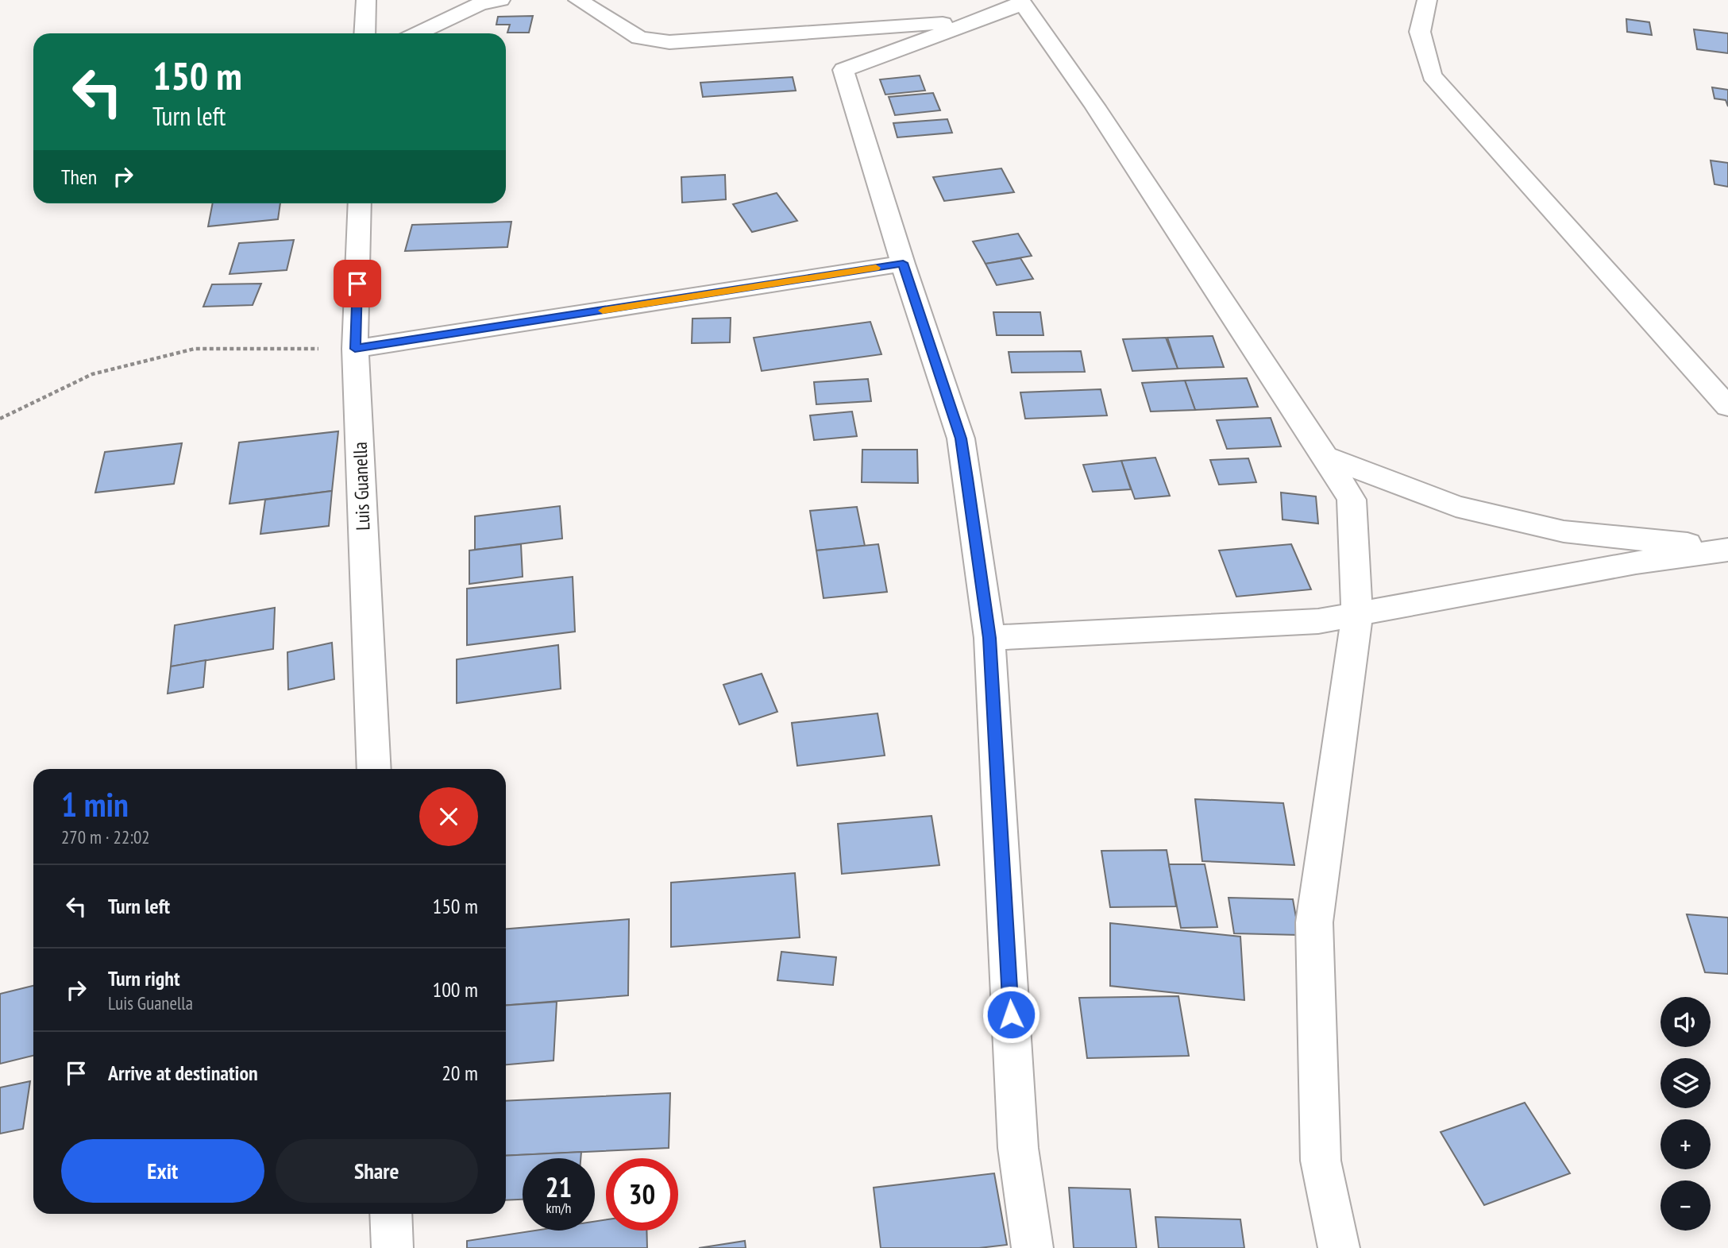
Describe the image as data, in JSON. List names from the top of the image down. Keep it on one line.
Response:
{"streets":{"street":["Luis Guanella"]},"page":{"turn":["150 m","Turn left"],"then":"Then","heading":["1 min","270 m · 22:02"],"list":[{"name":"Turn left","value":"150 m"},{"name":"Turn right","note":"Luis Guanella","value":"100 m"},{"name":"Arrive at destination","value":"20 m"}],"map_buttons":["+","−"],"buttons":["Exit","Share"],"speed":"21 km/h","limit":"30"}}
